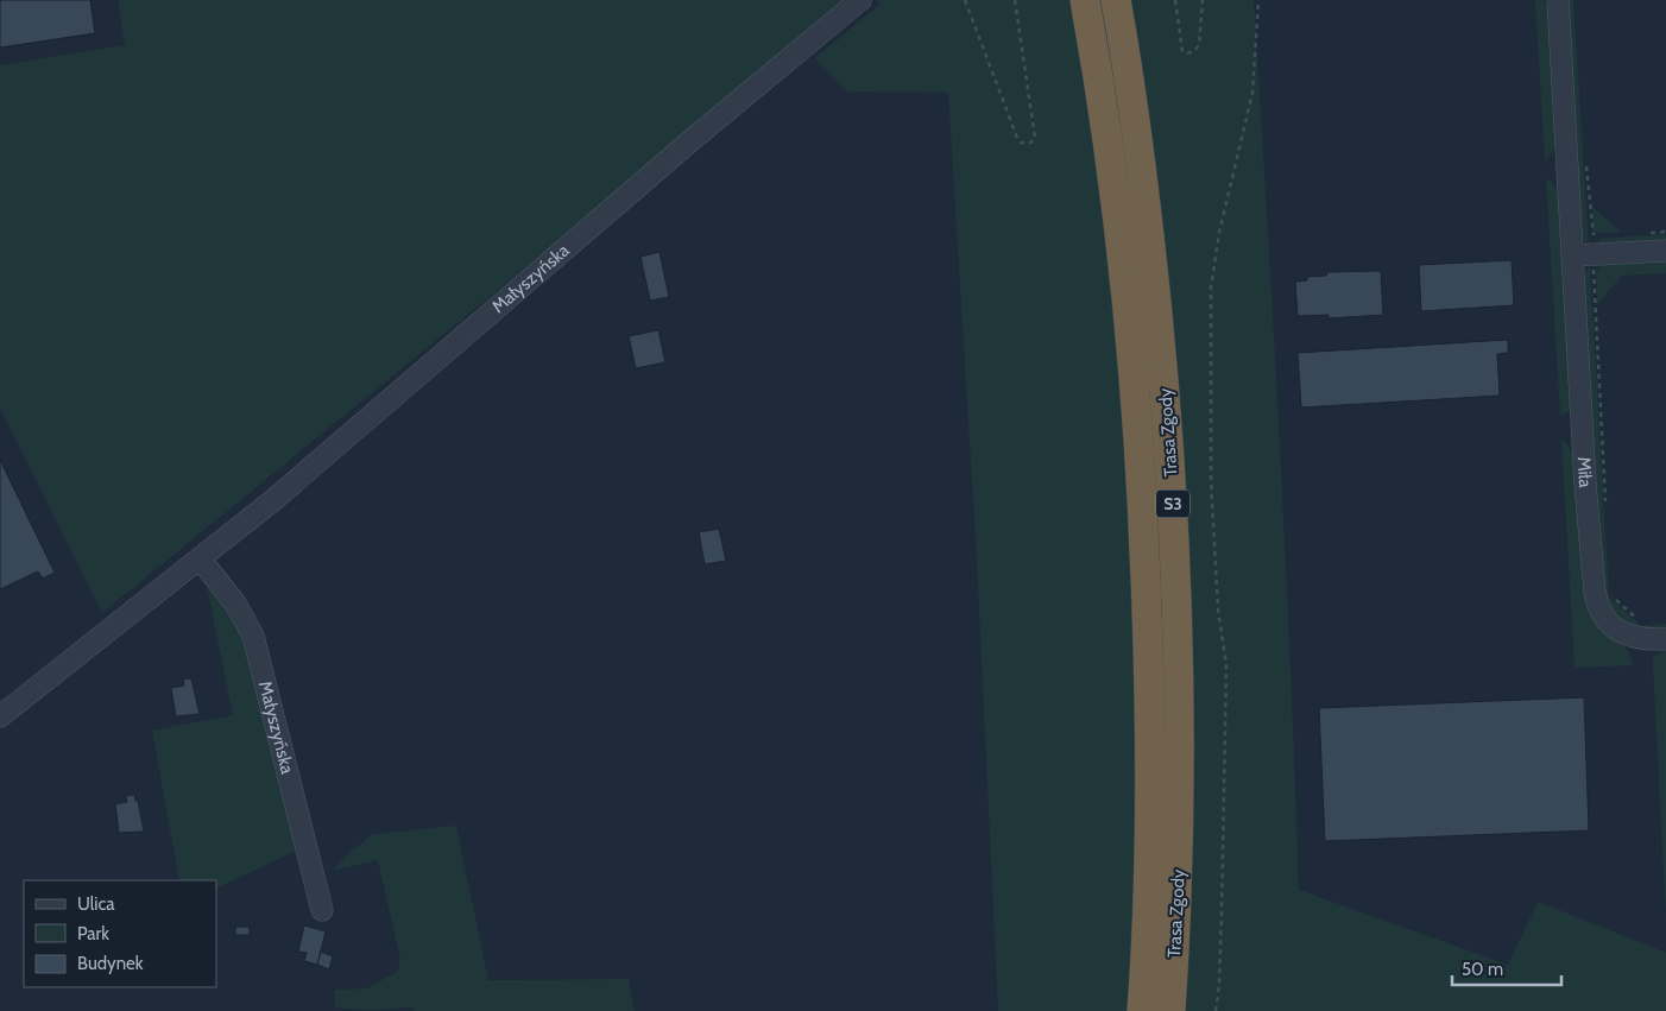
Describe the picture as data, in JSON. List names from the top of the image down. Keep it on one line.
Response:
{"streets":{"highway":["Trasa Zgody","S3"],"street":["Małyszyńska","Miła"]},"legend":["Ulica","Park","Budynek"],"scale_bar":"50 m"}
